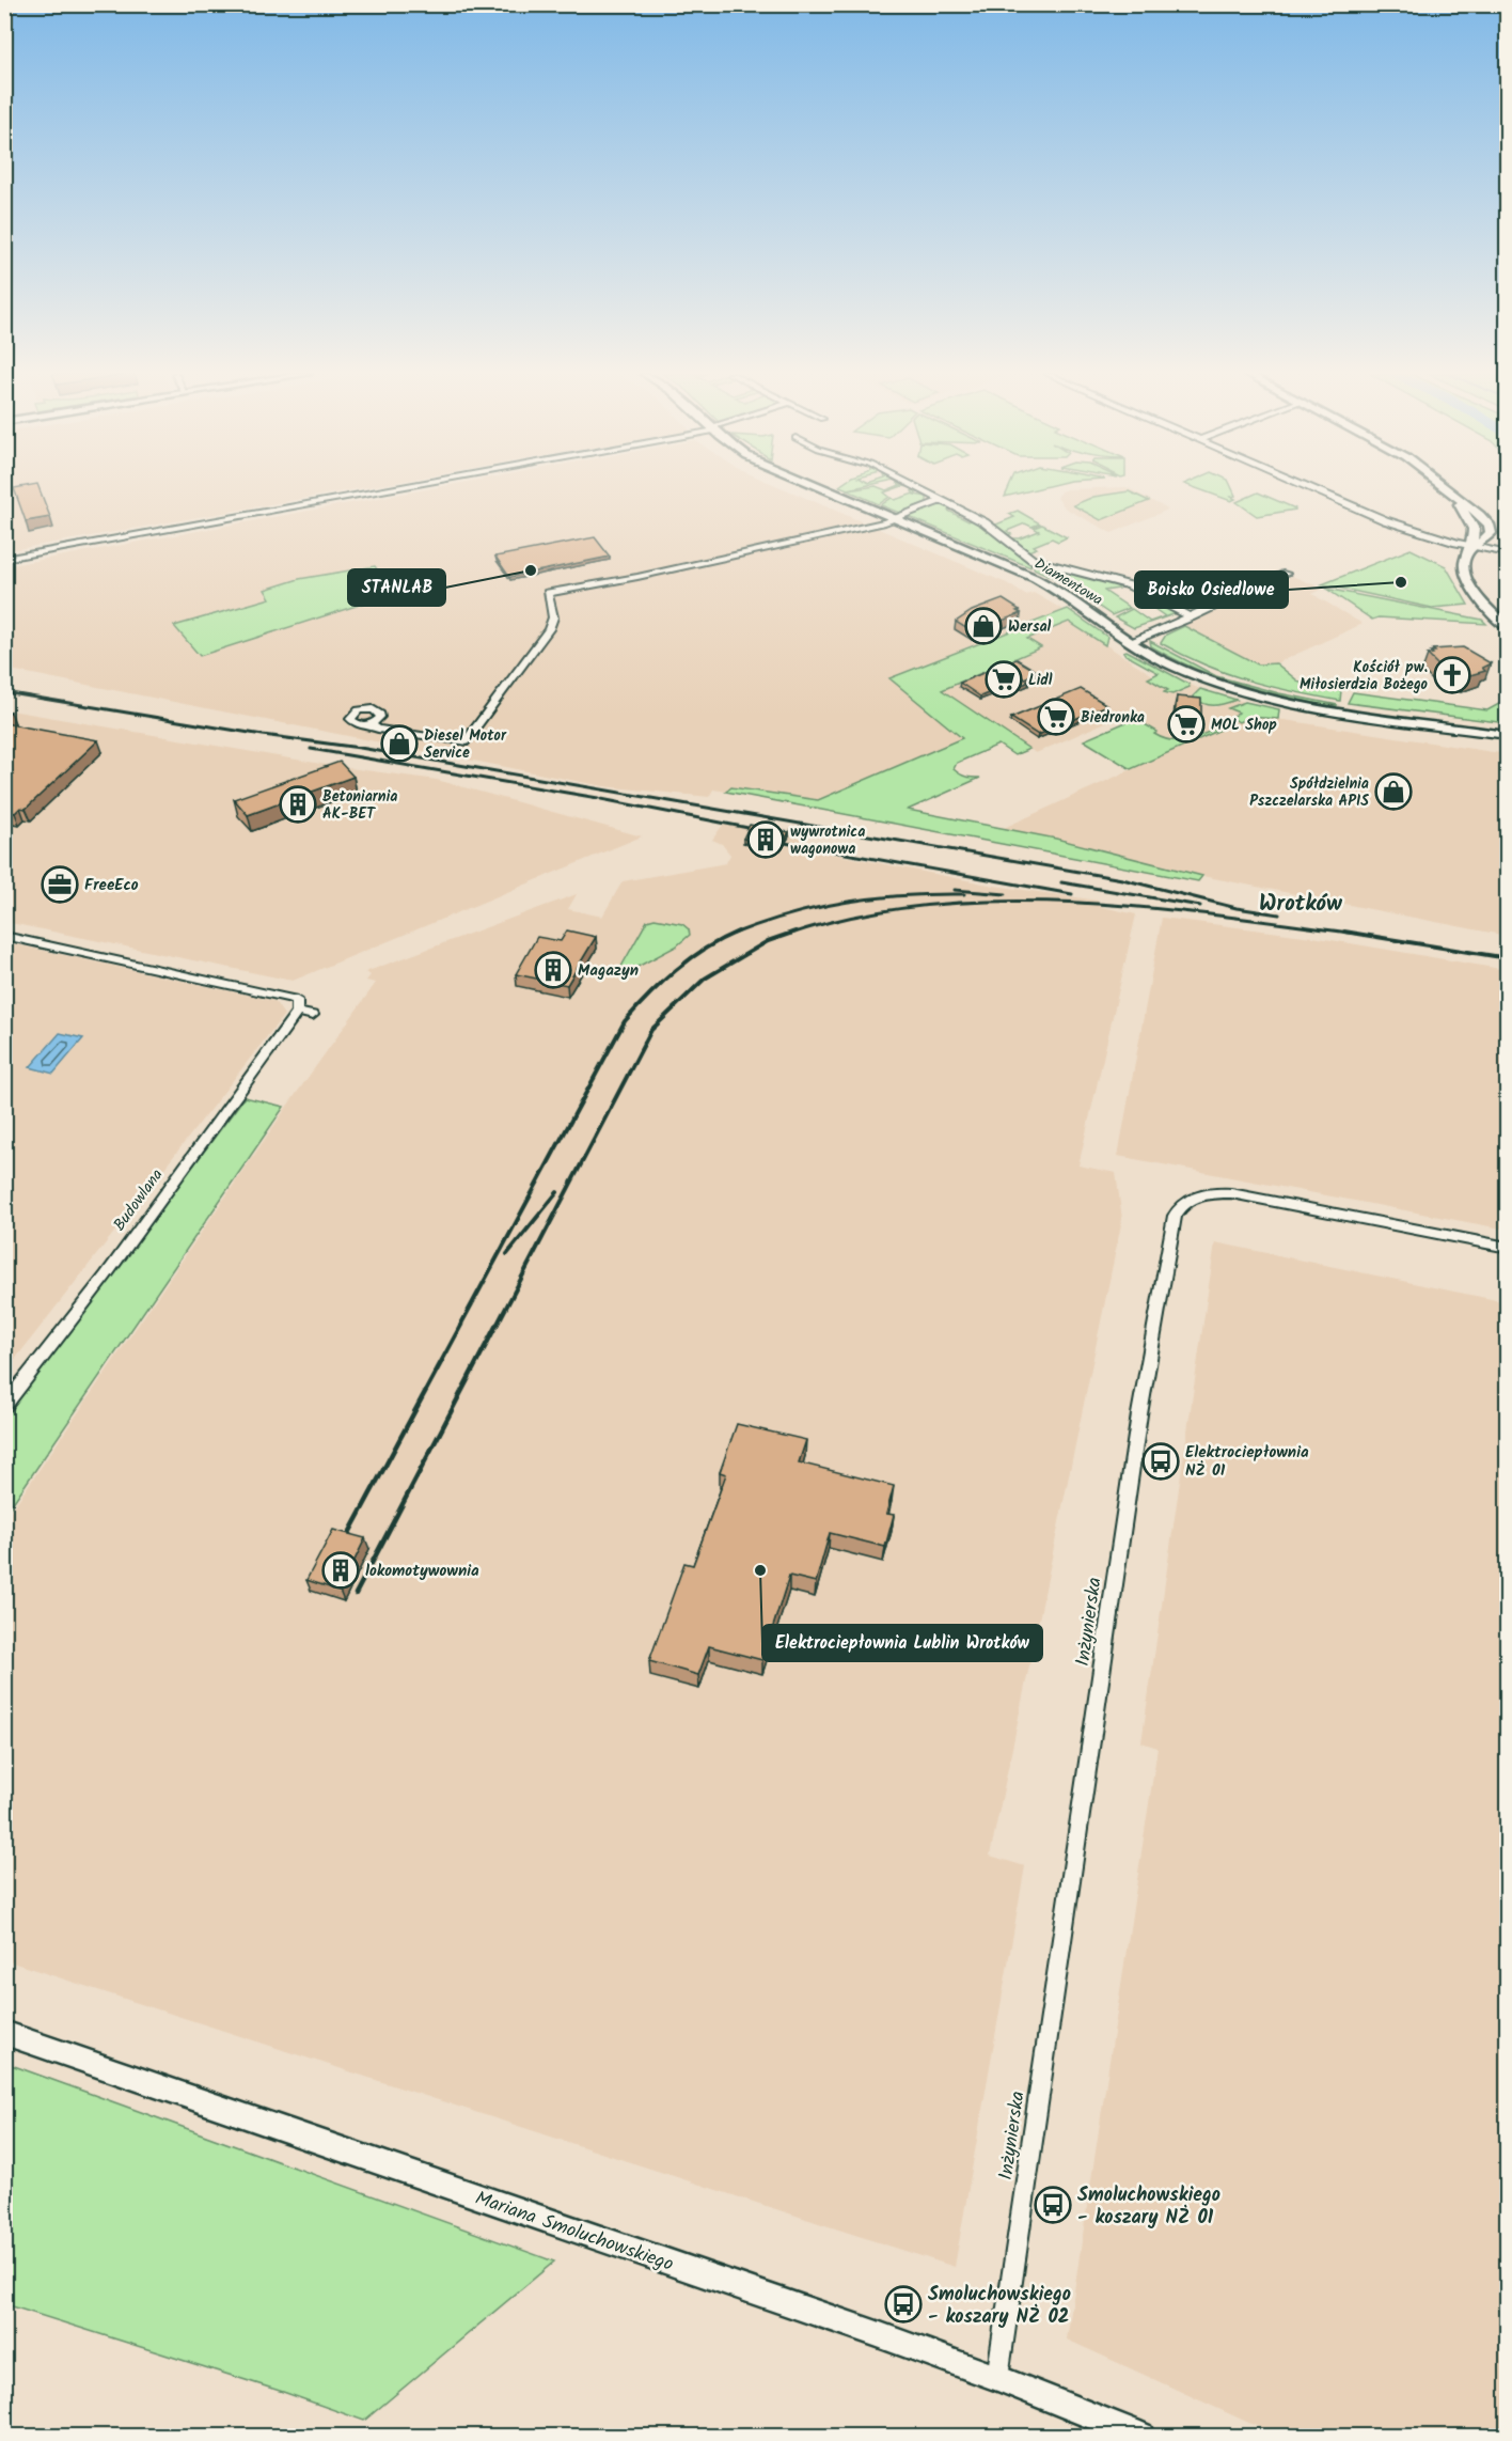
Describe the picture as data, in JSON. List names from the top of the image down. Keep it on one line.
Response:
{"streets":{"street":["Diamentowa","Budowlana","Inżynierska","Mariana Smoluchowskiego"]},"crossings":[["Inżynierska","Mariana Smoluchowskiego"]],"districts":["Wrotków"],"places":{"other":["STANLAB","Boisko Osiedlowe","Elektrociepłownia Lublin Wrotków"],"shop":["Wersal","Diesel Motor Service","Spółdzielnia Pszczelarska APIS"],"church":["Kościół pw. Miłosierdzia Bożego"],"supermarket":["Lidl","Biedronka","MOL Shop"],"building":["Betoniarnia AK-BET","wywrotnica wagonowa","Magazyn","lokomotywownia"],"office":["FreeEco"],"bus stop":["Elektrociepłownia NŻ 01","Smoluchowskiego - koszary NŻ 01","Smoluchowskiego - koszary NŻ 02"]}}
